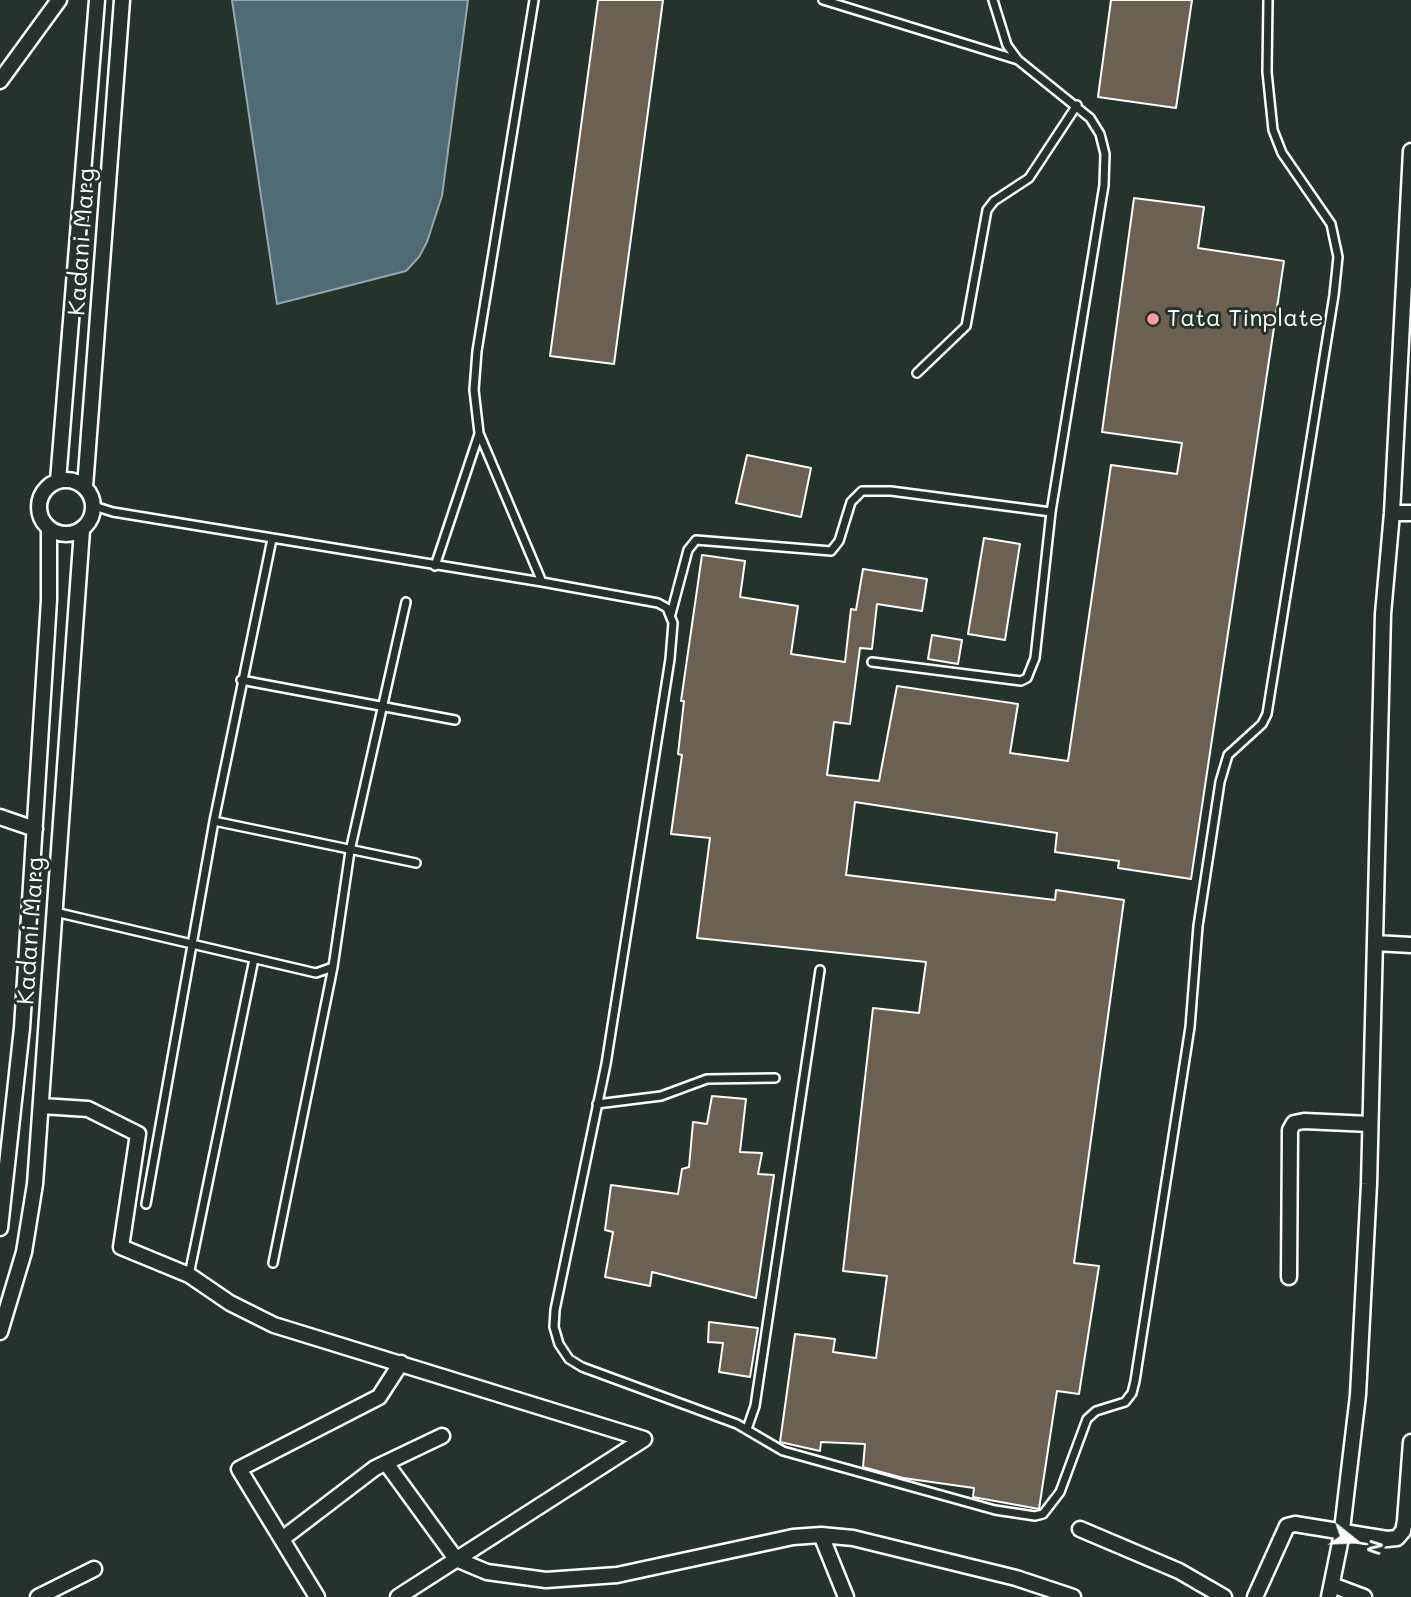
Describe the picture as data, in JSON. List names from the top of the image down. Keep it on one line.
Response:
{"streets":{"street":["Kadani Marg"]},"places":["Tata Tinplate"],"north":"right"}
